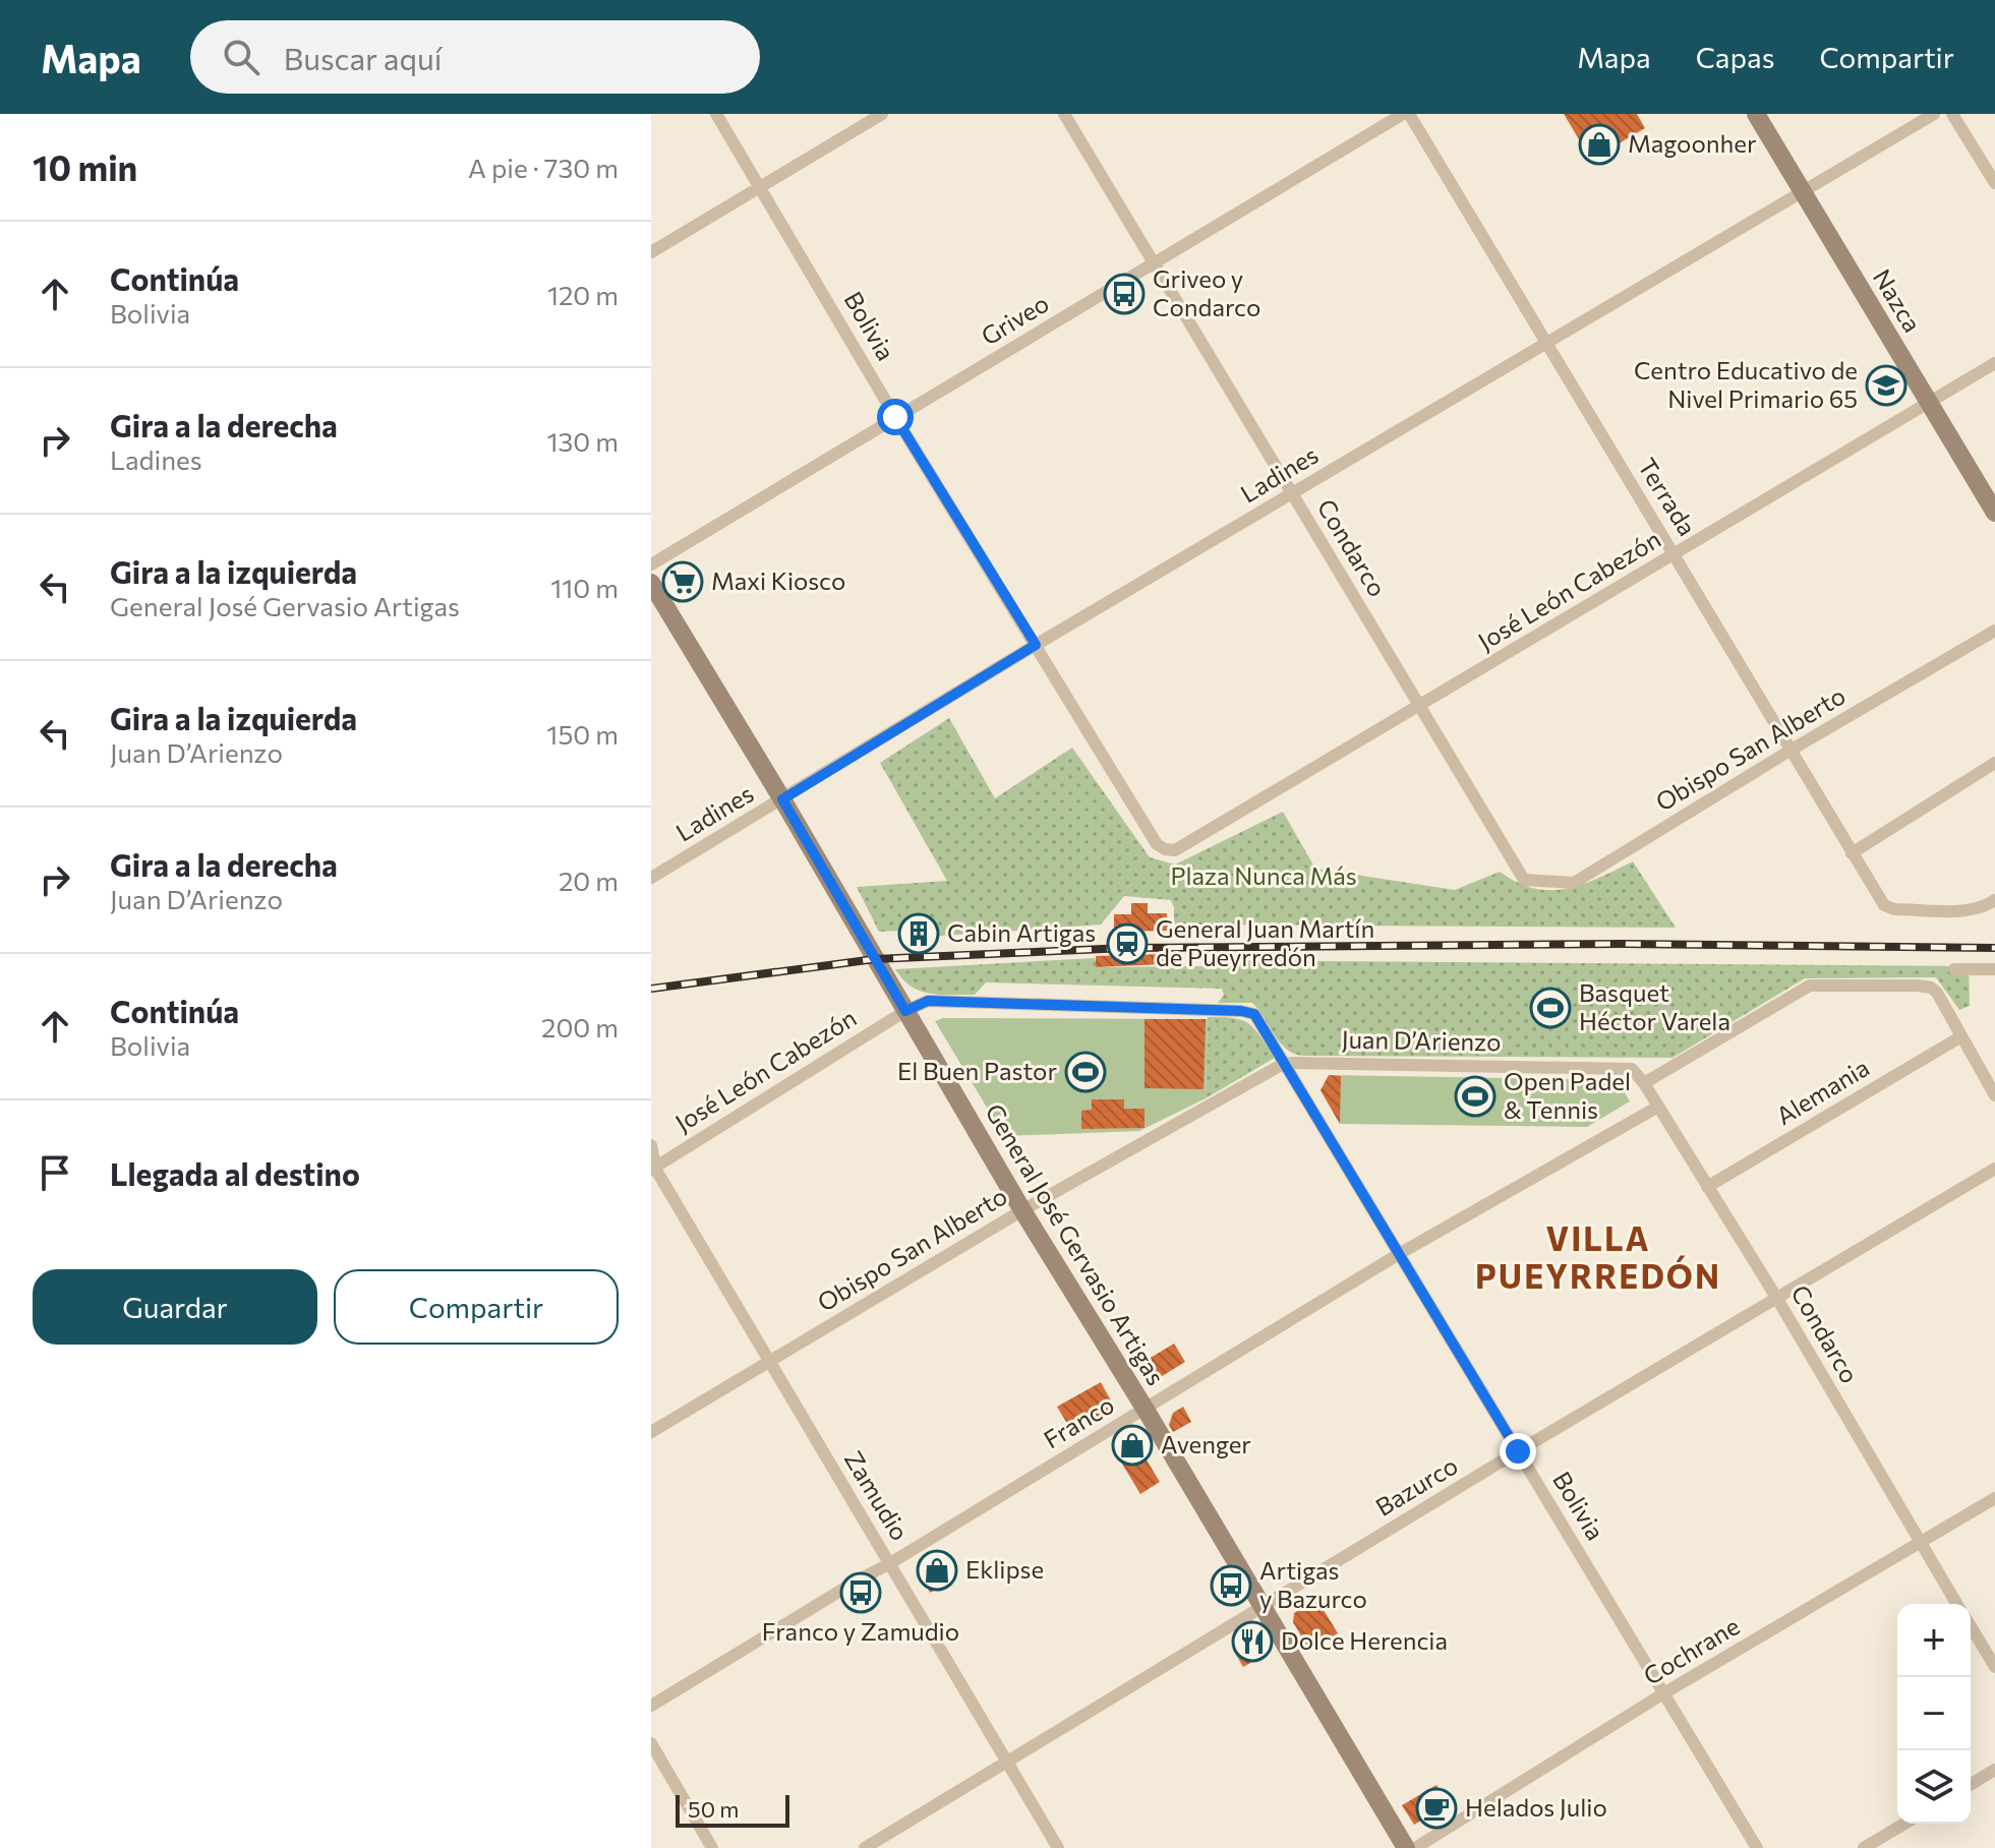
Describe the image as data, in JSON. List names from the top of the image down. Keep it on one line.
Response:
{"streets":{"street":["Nazca","Griveo","Bolivia","Ladines","Terrada","Condarco","José León Cabezón","Obispo San Alberto","Juan D’Arienzo","Alemania","General José Gervasio Artigas","Franco","Bazurco","Zamudio","Cochrane"]},"crossings":[["Nazca","Ladines"],["Nazca","José León Cabezón"],["Griveo","Bolivia"],["Griveo","Terrada"],["Griveo","Condarco"],["Bolivia","Ladines"],["Bolivia","José León Cabezón"],["Bolivia","Obispo San Alberto"],["Bolivia","Juan D’Arienzo"],["Bolivia","Franco"],["Bolivia","Bazurco"],["Bolivia","Cochrane"],["Ladines","Terrada"],["Ladines","Condarco"],["Ladines","General José Gervasio Artigas"],["Terrada","José León Cabezón"],["Terrada","Obispo San Alberto"],["Condarco","José León Cabezón"],["Condarco","Obispo San Alberto"],["Condarco","Juan D’Arienzo"],["Condarco","Alemania"],["Condarco","Franco"],["Condarco","Bazurco"],["Condarco","Cochrane"],["José León Cabezón","General José Gervasio Artigas"],["José León Cabezón","Zamudio"],["Obispo San Alberto","Juan D’Arienzo"],["Obispo San Alberto","General José Gervasio Artigas"],["Obispo San Alberto","Zamudio"],["General José Gervasio Artigas","Franco"],["General José Gervasio Artigas","Bazurco"],["Franco","Zamudio"],["Bazurco","Zamudio"]],"districts":["VILLA PUEYRREDÓN"],"parks":["Plaza Nunca Más"],"places":{"shop":["Magoonher","Avenger","Eklipse"],"bus stop":["Griveo y Condarco","Artigas y Bazurco","Franco y Zamudio"],"school or university":["Centro Educativo de Nivel Primario 65"],"supermarket":["Maxi Kiosco"],"building":["Cabin Artigas"],"station":["General Juan Martín de Pueyrredón"],"sports":["Basquet Héctor Varela","El Buen Pastor","Open Padel & Tennis"],"restaurant":["Dolce Herencia"],"cafe":["Helados Julio"]},"scale_bar":"50 m","page":{"header":"Mapa","search":"Buscar aquí","nav":["Mapa","Capas","Compartir"],"heading":["10 min","A pie · 730 m"],"list":[["Continúa","Bolivia","120 m"],["Gira a la derecha","Ladines","130 m"],["Gira a la izquierda","General José Gervasio Artigas","110 m"],["Gira a la izquierda","Juan D’Arienzo","150 m"],["Gira a la derecha","Juan D’Arienzo","20 m"],["Continúa","Bolivia","200 m"],"Llegada al destino"],"buttons":["Guardar","Compartir"],"map_buttons":["+","−"],"scale":"50 m"}}
